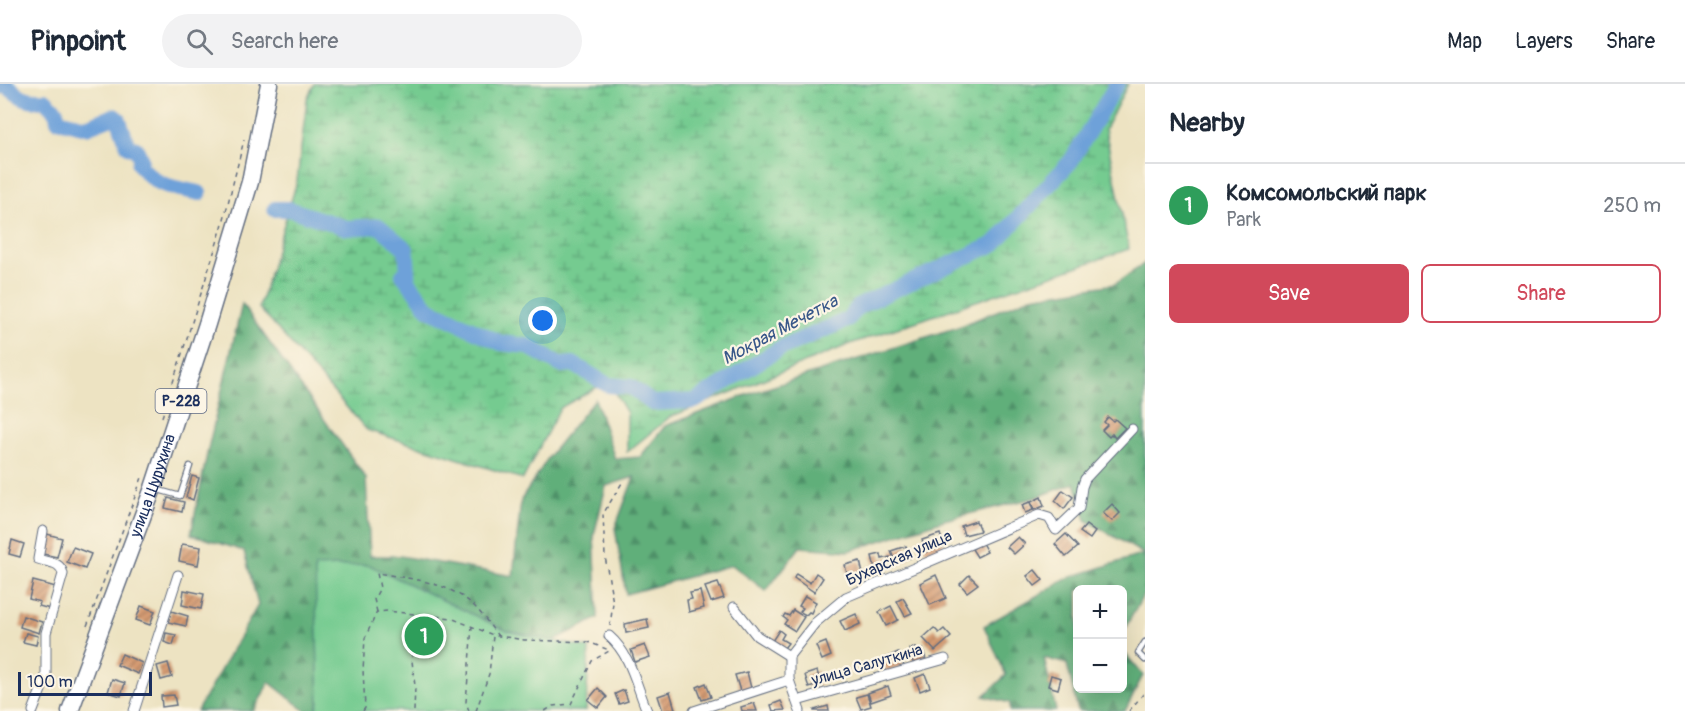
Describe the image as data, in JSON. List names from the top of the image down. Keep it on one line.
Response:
{"streets":{"highway":["Р-228","улица Шурухина"],"street":["Бухарская улица","улица Салуткина"]},"water":["Мокрая Мечетка"],"scale_bar":"100 m","page":{"header":"Pinpoint","search":"Search here","nav":["Map","Layers","Share"],"heading":"Nearby","list":[{"mark":"1","name":"Комсомольский парк","note":"Park","value":"250 m"}],"buttons":["Save","Share"],"map_buttons":["+","−"],"pins":"1","scale":"100 m"}}
